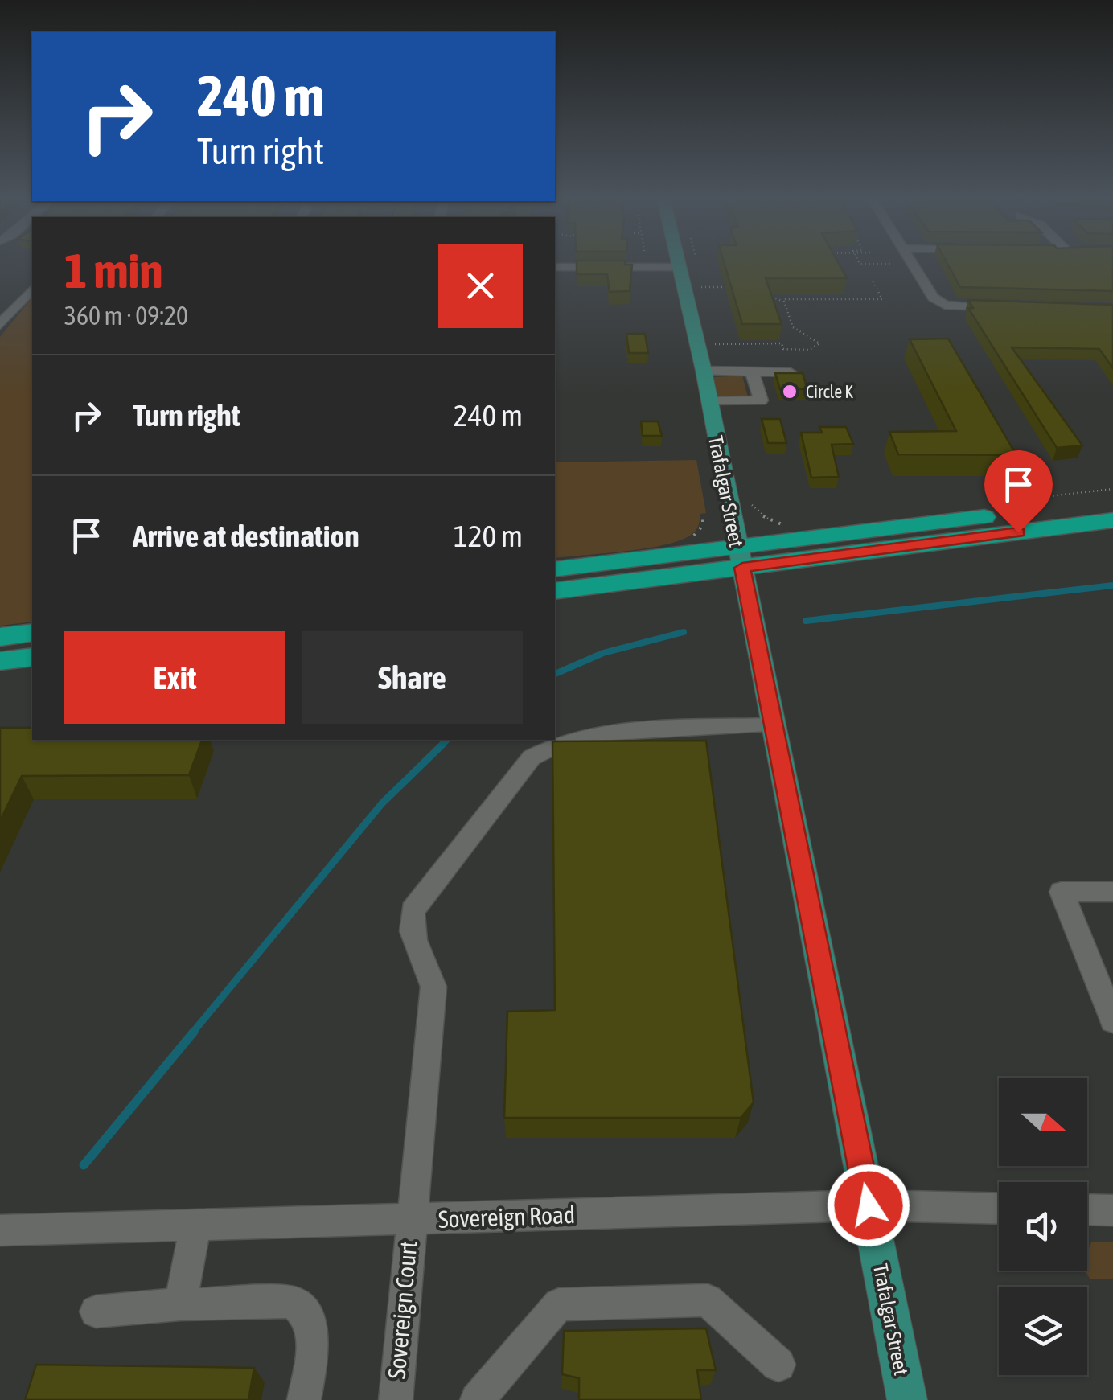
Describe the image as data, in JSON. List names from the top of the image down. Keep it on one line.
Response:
{"streets":{"main road":["Trafalgar Street"],"street":["Sovereign Road","Sovereign Court"]},"crossings":[["Trafalgar Street","Sovereign Road"],["Trafalgar Street","Sovereign Court"],["Sovereign Road","Sovereign Court"]],"places":["Circle K"],"north":"right","page":{"turn":["240 m","Turn right"],"heading":["1 min","360 m · 09:20"],"list":[{"name":"Turn right","value":"240 m"},{"name":"Arrive at destination","value":"120 m"}],"buttons":["Exit","Share"]}}
